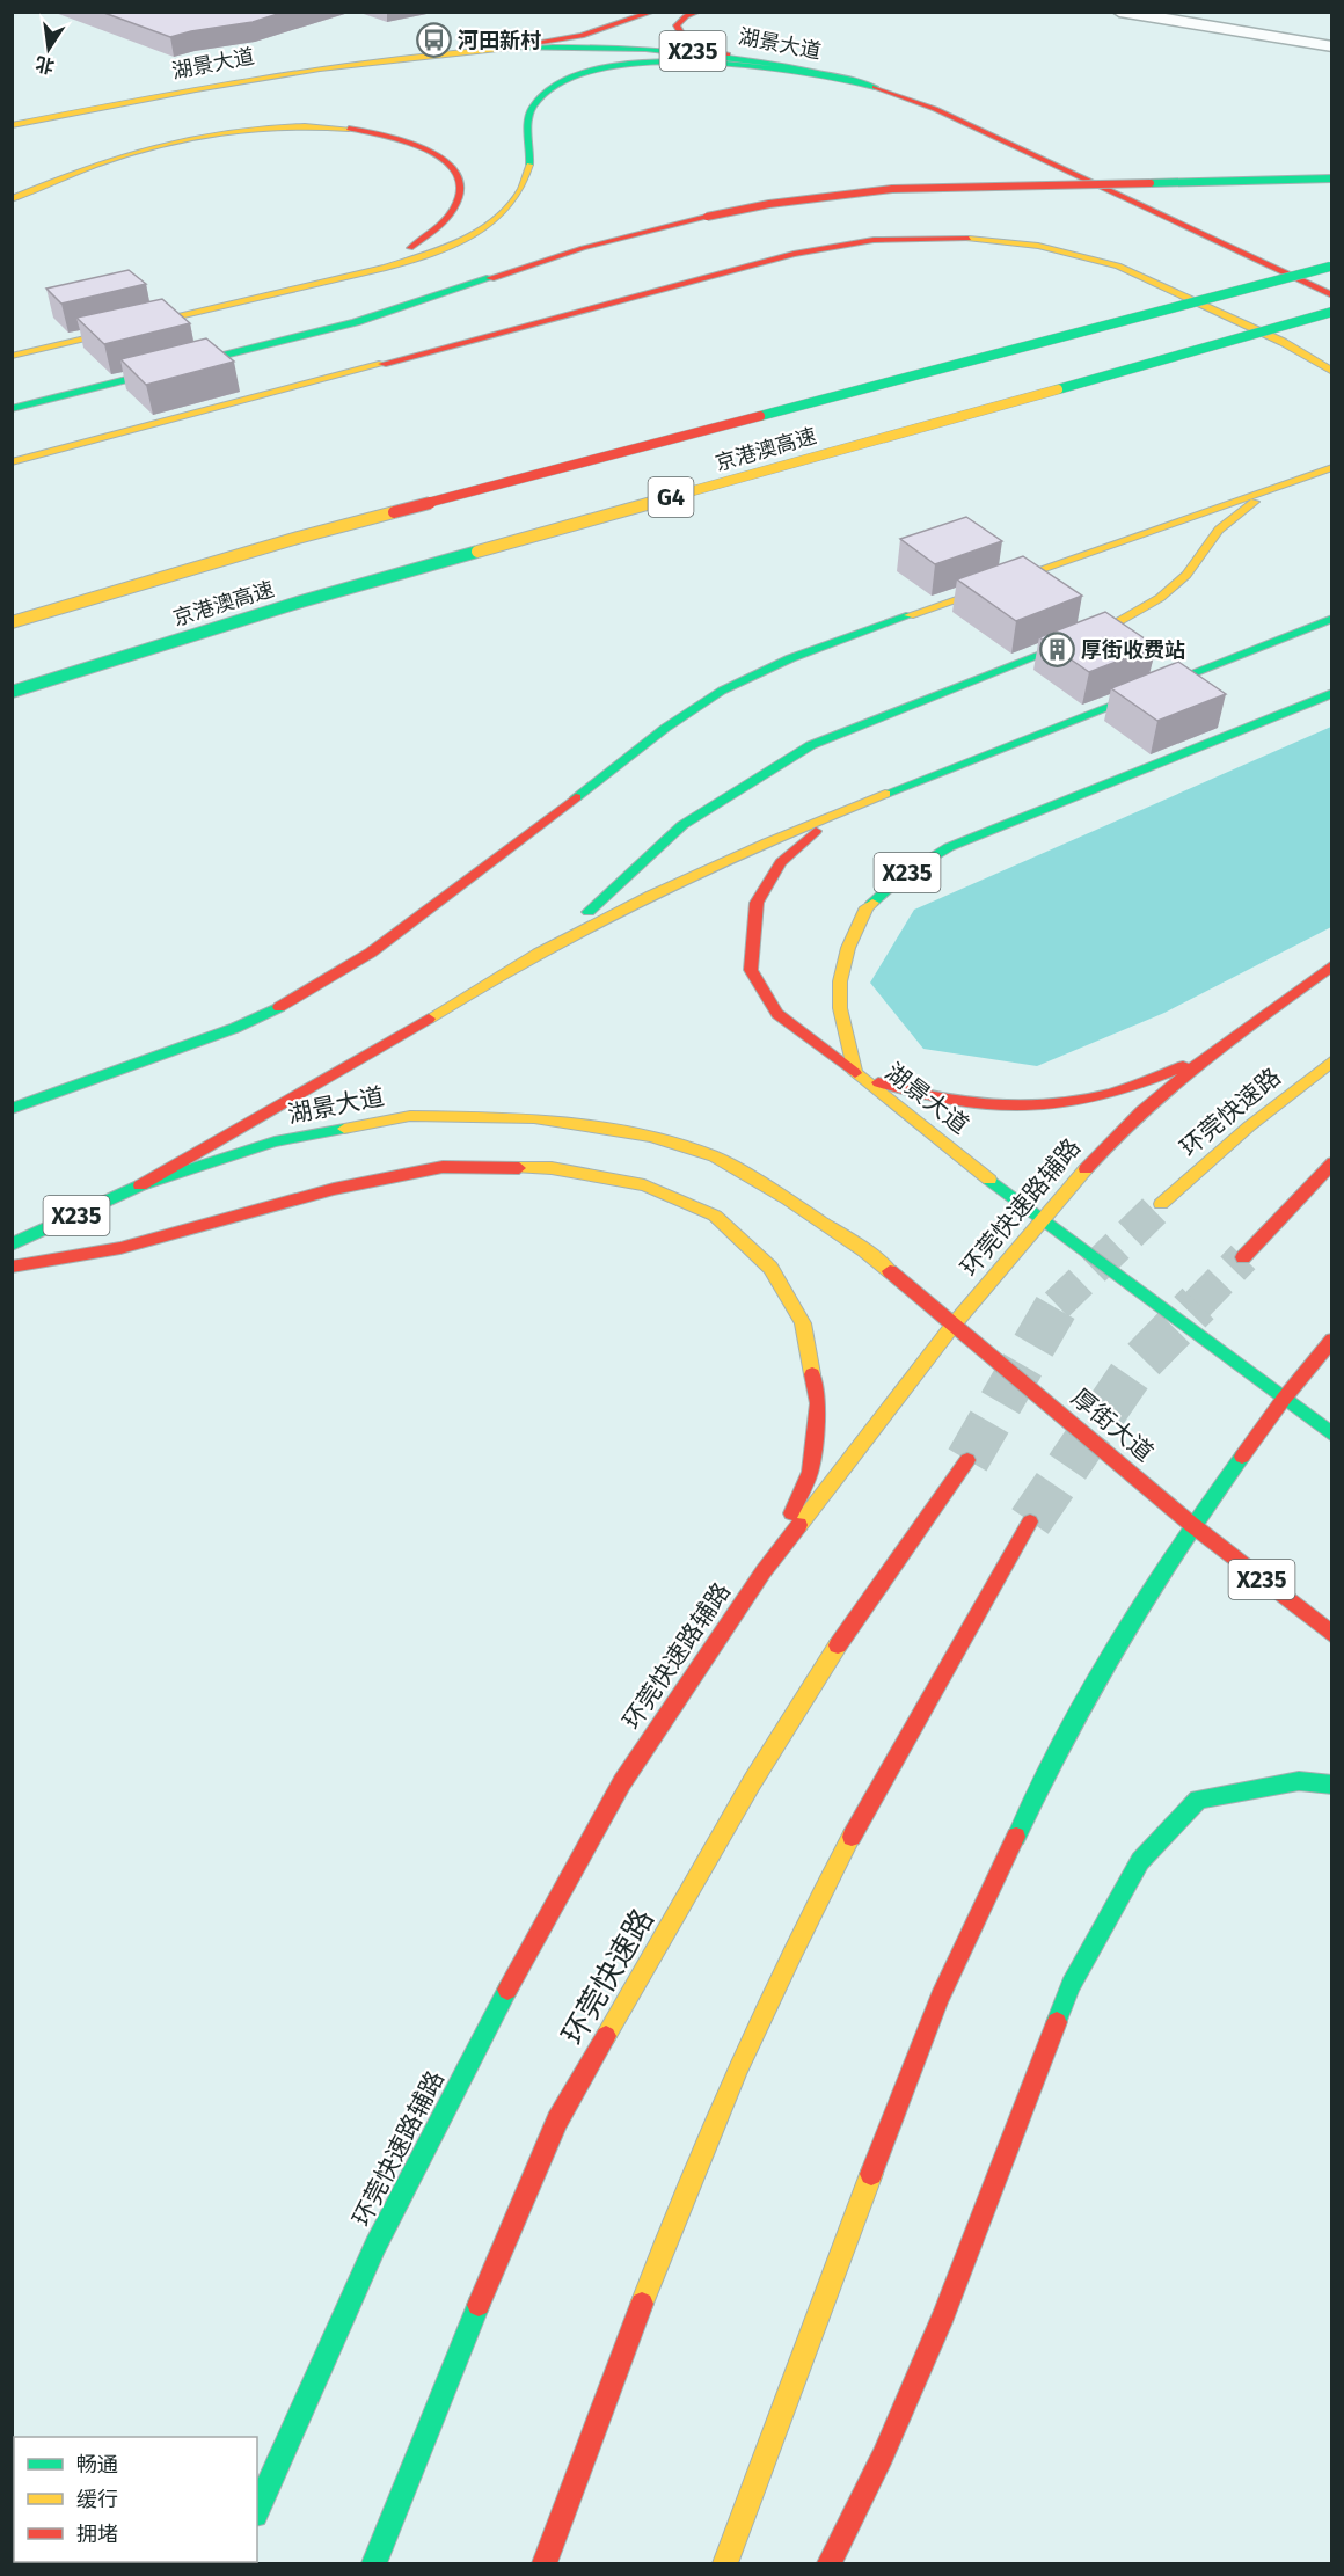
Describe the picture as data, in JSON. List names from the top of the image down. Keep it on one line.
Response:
{"streets":{"main road":["湖景大道","X235","京港澳高速","G4","环莞快速路","环莞快速路辅路","厚街大道"]},"crossings":[["湖景大道","环莞快速路辅路"],["湖景大道","厚街大道"],["环莞快速路辅路","厚街大道"]],"places":{"bus stop":["河田新村"],"building":["厚街收费站"]},"legend":["畅通","缓行","拥堵"],"north":"bottom"}
